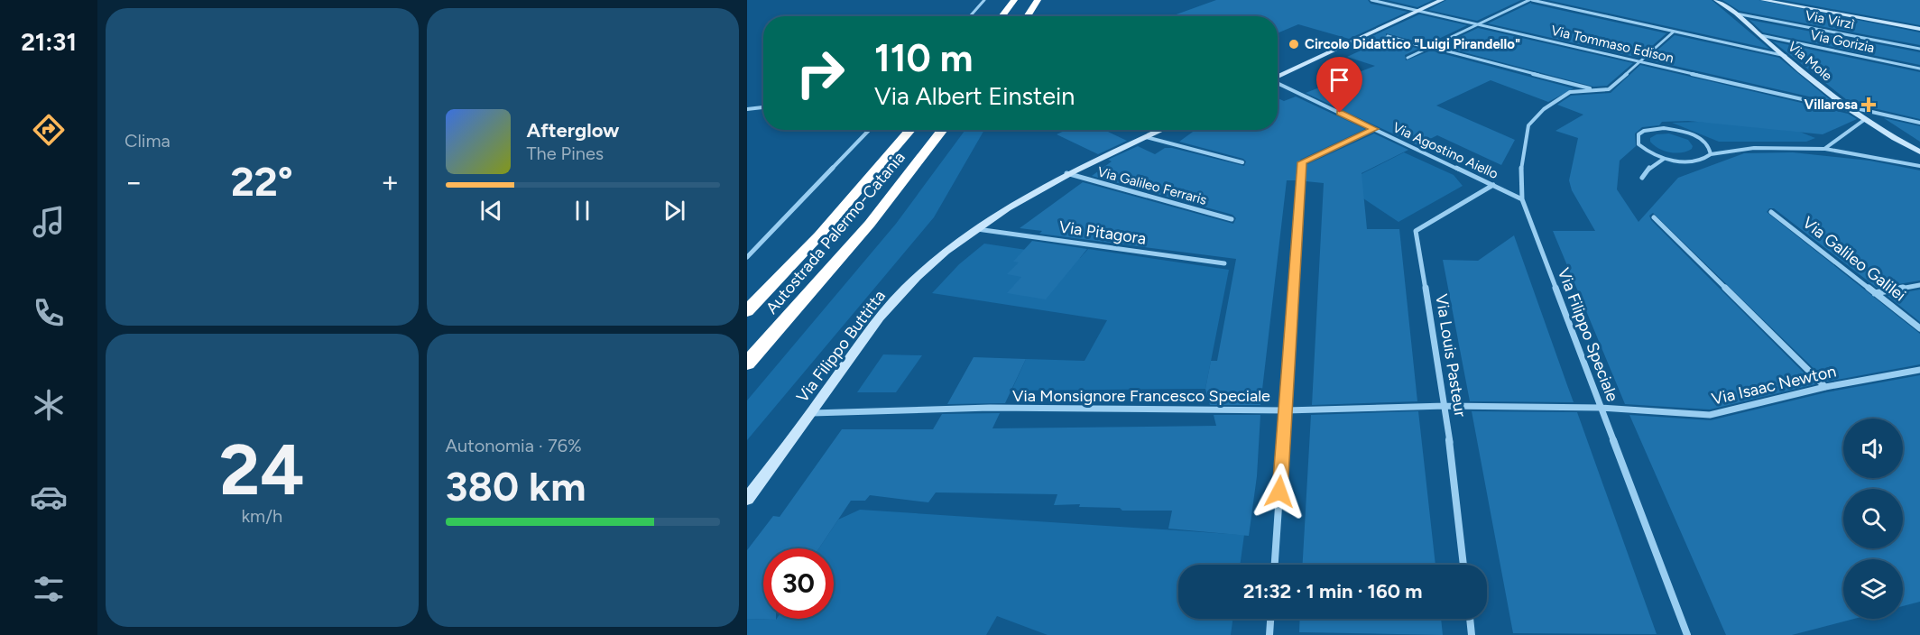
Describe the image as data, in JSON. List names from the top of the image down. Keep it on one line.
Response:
{"streets":{"highway":["Autostrada Palermo-Catania"],"main road":["Via Mole","Via Filippo Buttitta"],"street":["Via Virzì","Via Gorizia","Via Tommaso Edison","Via Agostino Aiello","Via Galileo Ferraris","Via Pitagora","Via Galileo Galilei","Via Filippo Speciale","Via Louis Pasteur","Via Isaac Newton","Via Monsignore Francesco Speciale"]},"crossings":[["Via Virzì","Via Mole"],["Via Gorizia","Via Mole"],["Via Tommaso Edison","Via Mole"],["Via Tommaso Edison","Via Filippo Speciale"],["Via Agostino Aiello","Via Filippo Speciale"],["Via Agostino Aiello","Via Louis Pasteur"],["Via Galileo Ferraris","Via Filippo Buttitta"],["Via Pitagora","Via Filippo Buttitta"],["Via Filippo Speciale","Via Isaac Newton"],["Via Filippo Speciale","Via Monsignore Francesco Speciale"],["Via Filippo Buttitta","Via Monsignore Francesco Speciale"],["Via Louis Pasteur","Via Monsignore Francesco Speciale"],["Via Isaac Newton","Via Monsignore Francesco Speciale"]],"places":{"other":["Circolo Didattico \"Luigi Pirandello\""],"health":["Villarosa"]},"page":{"tabs":"21:31","tile":["Clima",["24","km/h"],["Autonomia · 76%","380 km"]],"turn":["110 m","Via Albert Einstein"],"song":["Afterglow","The Pines"],"heat":["−","22°","+"],"limit":"30","trip":"21:32 · 1 min · 160 m"}}
